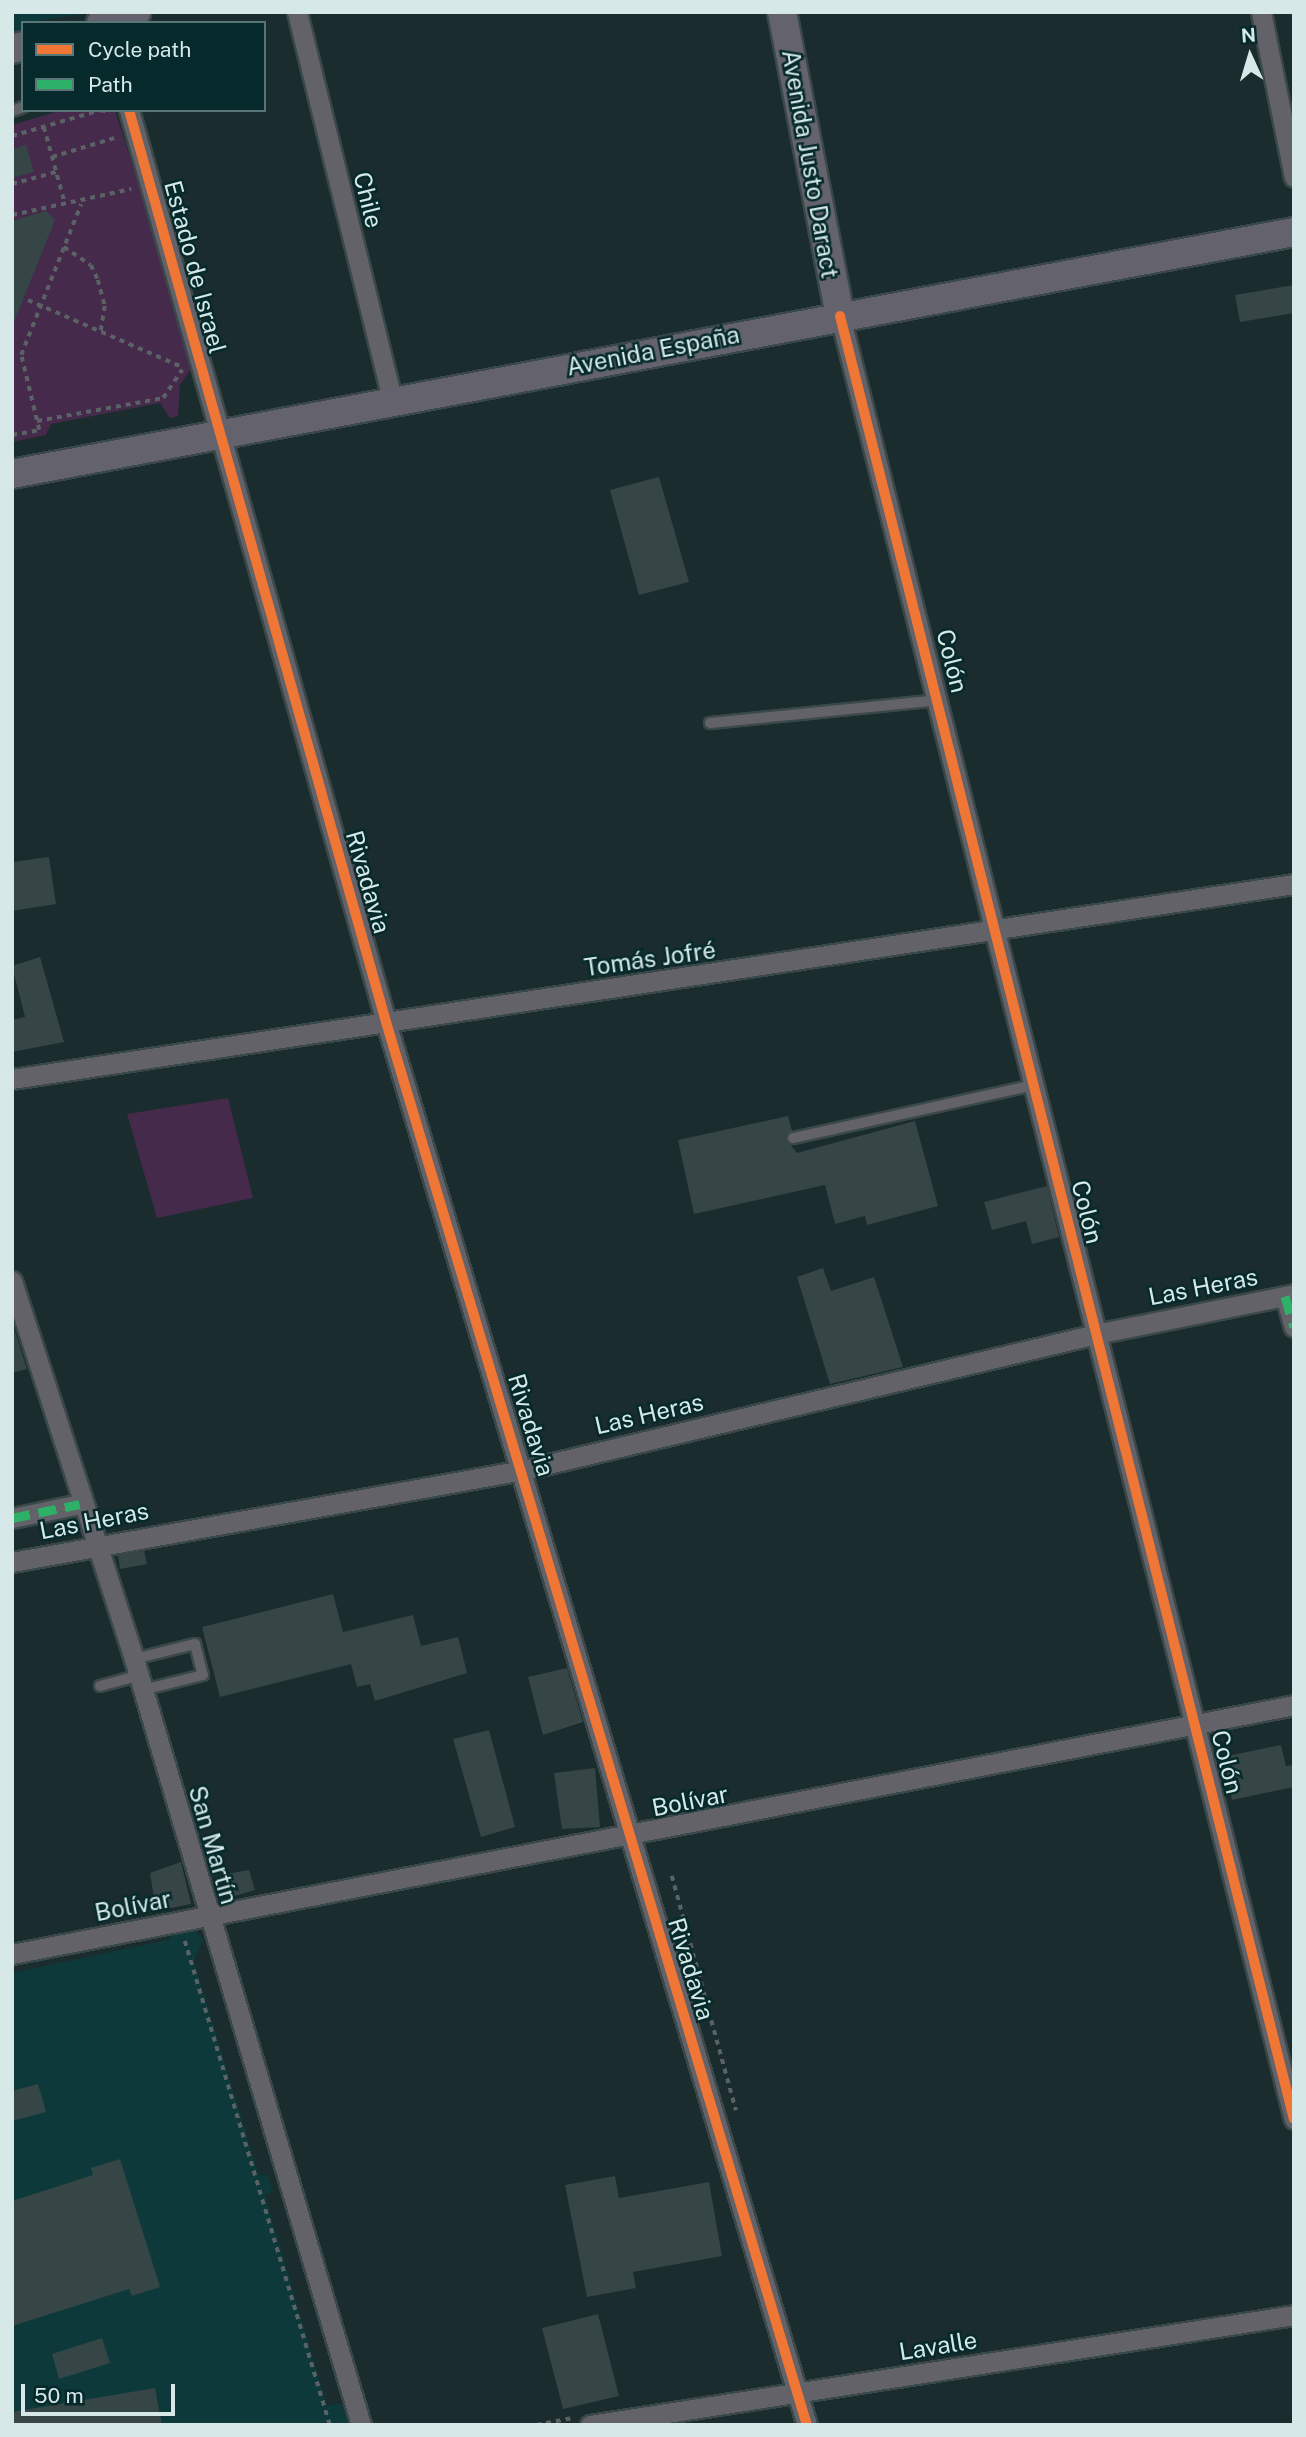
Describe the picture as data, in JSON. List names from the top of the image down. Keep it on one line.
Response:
{"streets":{"main road":["Avenida Justo Daract","Avenida España"],"street":["Chile","Estado de Israel","Colón","Rivadavia","Tomás Jofré","Las Heras","Bolívar","San Martín","Lavalle"]},"crossings":[["Avenida Justo Daract","Avenida España"],["Avenida Justo Daract","Colón"],["Chile","Avenida España"],["Estado de Israel","Avenida España"],["Estado de Israel","Rivadavia"],["Avenida España","Colón"],["Avenida España","Rivadavia"],["Colón","Tomás Jofré"],["Colón","Las Heras"],["Colón","Bolívar"],["Rivadavia","Tomás Jofré"],["Rivadavia","Las Heras"],["Rivadavia","Bolívar"],["Rivadavia","Lavalle"],["Las Heras","San Martín"],["Bolívar","San Martín"]],"legend":["Cycle path","Path"],"scale_bar":"50 m","north":"top"}
